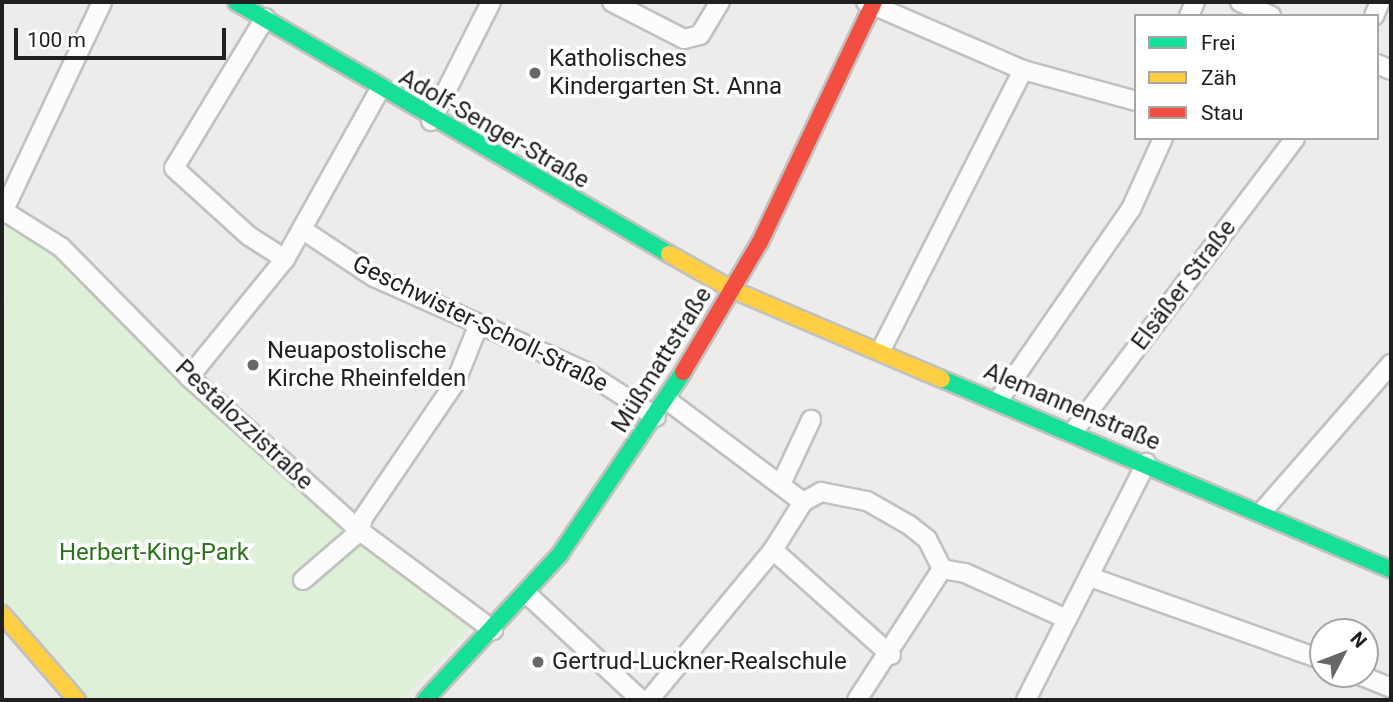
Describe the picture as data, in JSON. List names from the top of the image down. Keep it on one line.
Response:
{"streets":{"street":["Adolf-Senger-Straße","Elsäßer Straße","Geschwister-Scholl-Straße","Müßmattstraße","Alemannenstraße","Pestalozzistraße"]},"crossings":[["Adolf-Senger-Straße","Müßmattstraße"],["Adolf-Senger-Straße","Alemannenstraße"],["Elsäßer Straße","Alemannenstraße"],["Geschwister-Scholl-Straße","Müßmattstraße"],["Müßmattstraße","Alemannenstraße"],["Müßmattstraße","Pestalozzistraße"]],"parks":["Herbert-King-Park"],"places":["Katholisches Kindergarten St. Anna","Neuapostolische Kirche Rheinfelden","Gertrud-Luckner-Realschule"],"legend":["Frei","Zäh","Stau"],"scale_bar":"100 m","north":"top right"}
